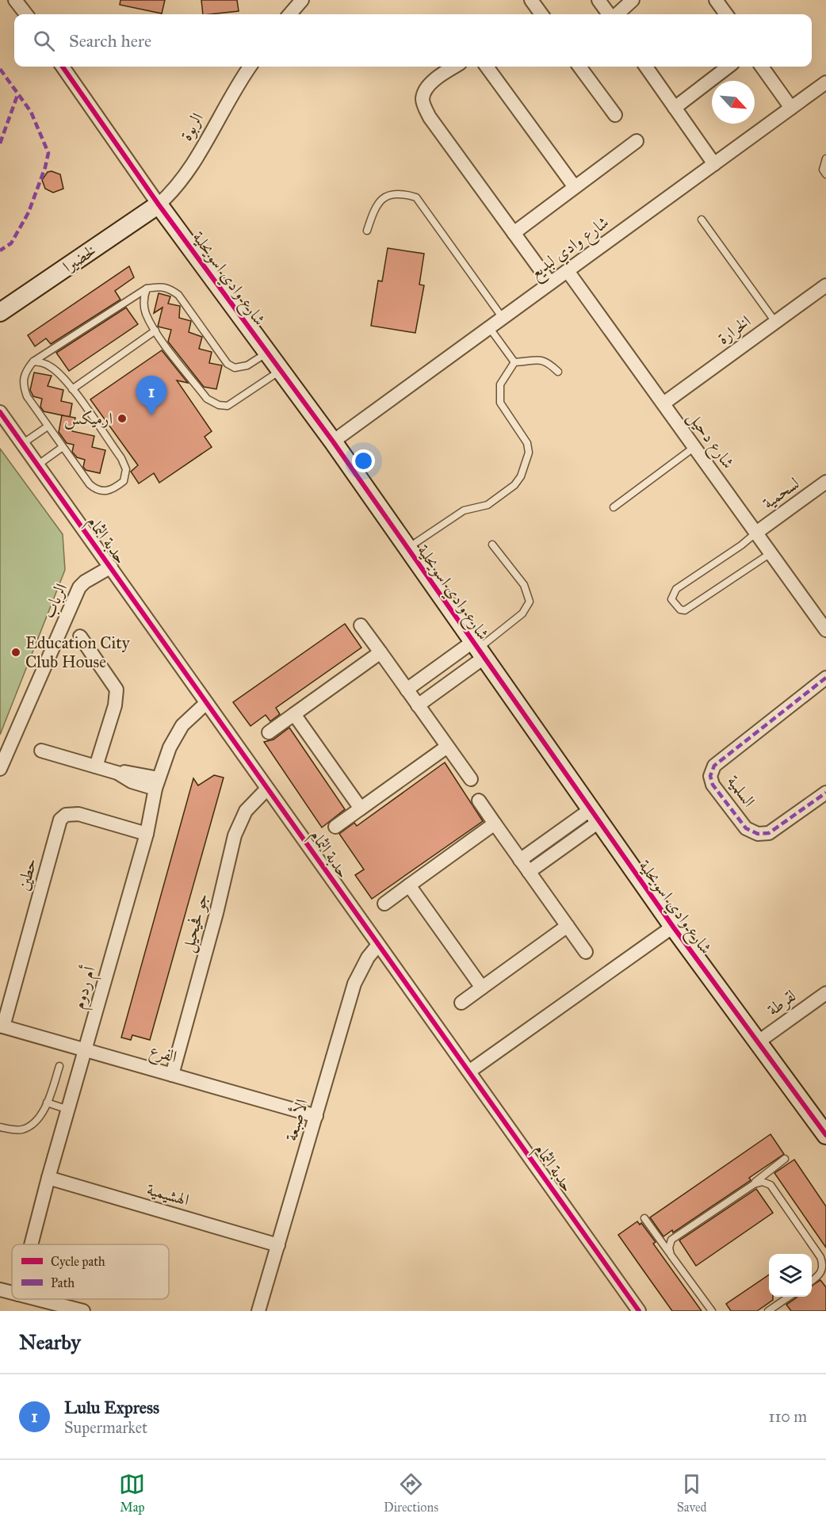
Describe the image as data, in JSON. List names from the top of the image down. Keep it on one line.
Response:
{"streets":{"street":["الربوة","شارع وادي لبديع","لخضيرا","شارع وادي اسويحلية","الخرارة","شارع دحيل","لسحمية","حدبة الثمام","الرباب","السلمية","حطين","جو فحيحيل","أم ردوم","لقرطة","الفرع","الأصبعة","الهشيمية"]},"crossings":[["الربوة","لخضيرا"],["الربوة","شارع وادي اسويحلية"],["شارع وادي لبديع","شارع وادي اسويحلية"],["شارع وادي لبديع","شارع دحيل"],["لخضيرا","شارع وادي اسويحلية"],["شارع وادي اسويحلية","لقرطة"],["الخرارة","شارع دحيل"],["شارع دحيل","لسحمية"],["حدبة الثمام","الرباب"],["حدبة الثمام","جو فحيحيل"],["حدبة الثمام","أم ردوم"],["حدبة الثمام","الأصبعة"],["حطين","أم ردوم"],["حطين","الفرع"],["جو فحيحيل","الفرع"],["أم ردوم","الفرع"],["أم ردوم","الهشيمية"],["الفرع","الأصبعة"],["الأصبعة","الهشيمية"]],"places":["ارميكس","Education City Club House"],"legend":["Cycle path","Path"],"north":"bottom right","page":{"search":"Search here","pins":"1","heading":"Nearby","list":[{"mark":"1","name":"Lulu Express","note":"Supermarket","value":"110 m"}],"nav":["Map","Directions","Saved"]}}
